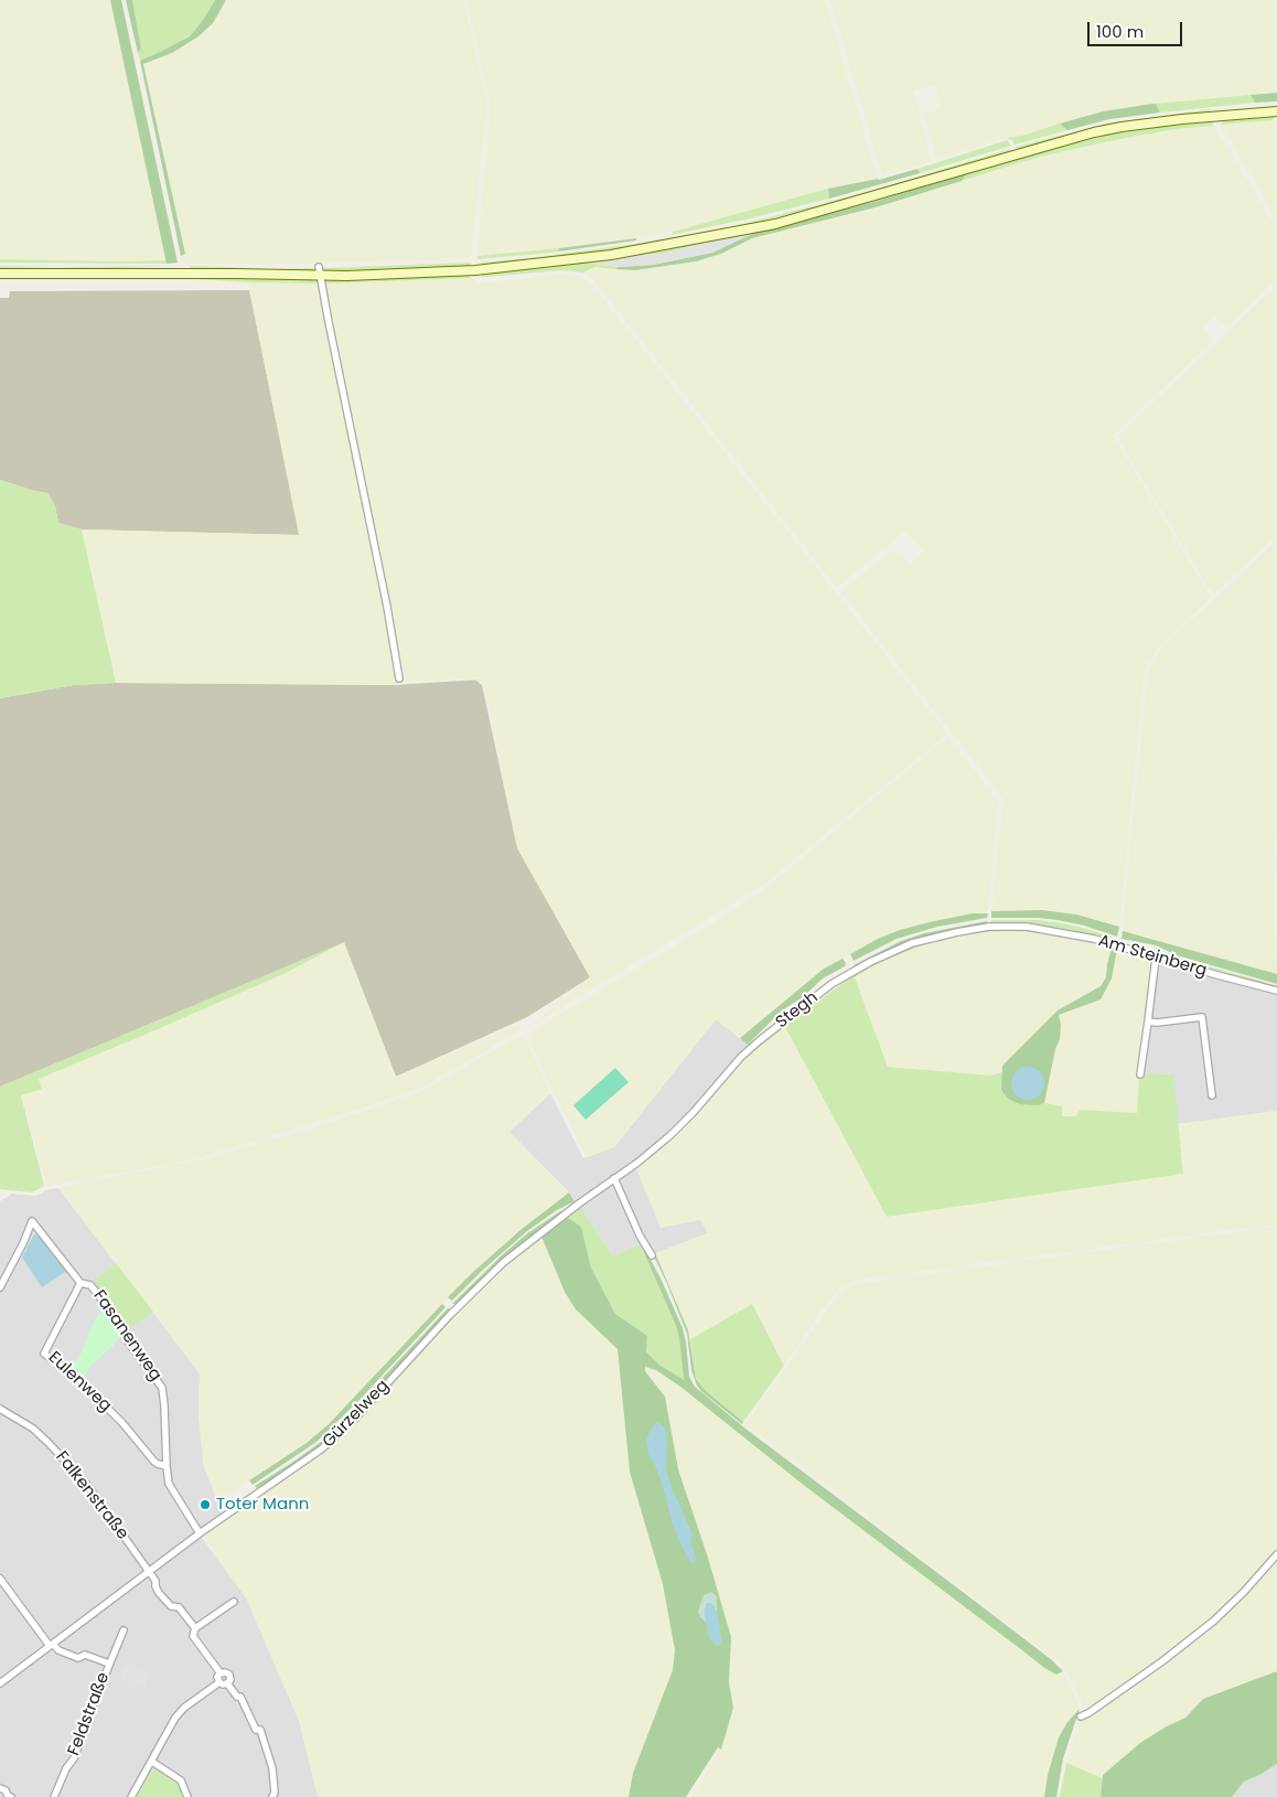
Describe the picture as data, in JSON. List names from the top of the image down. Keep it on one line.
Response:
{"streets":{"street":["Am Steinberg","Stegh","Fasanenweg","Eulenweg","Gürzelweg","Falkenstraße","Feldstraße"]},"crossings":[["Am Steinberg","Stegh"],["Stegh","Gürzelweg"],["Fasanenweg","Eulenweg"],["Fasanenweg","Gürzelweg"],["Gürzelweg","Falkenstraße"]],"places":["Toter Mann"],"scale_bar":"100 m"}
